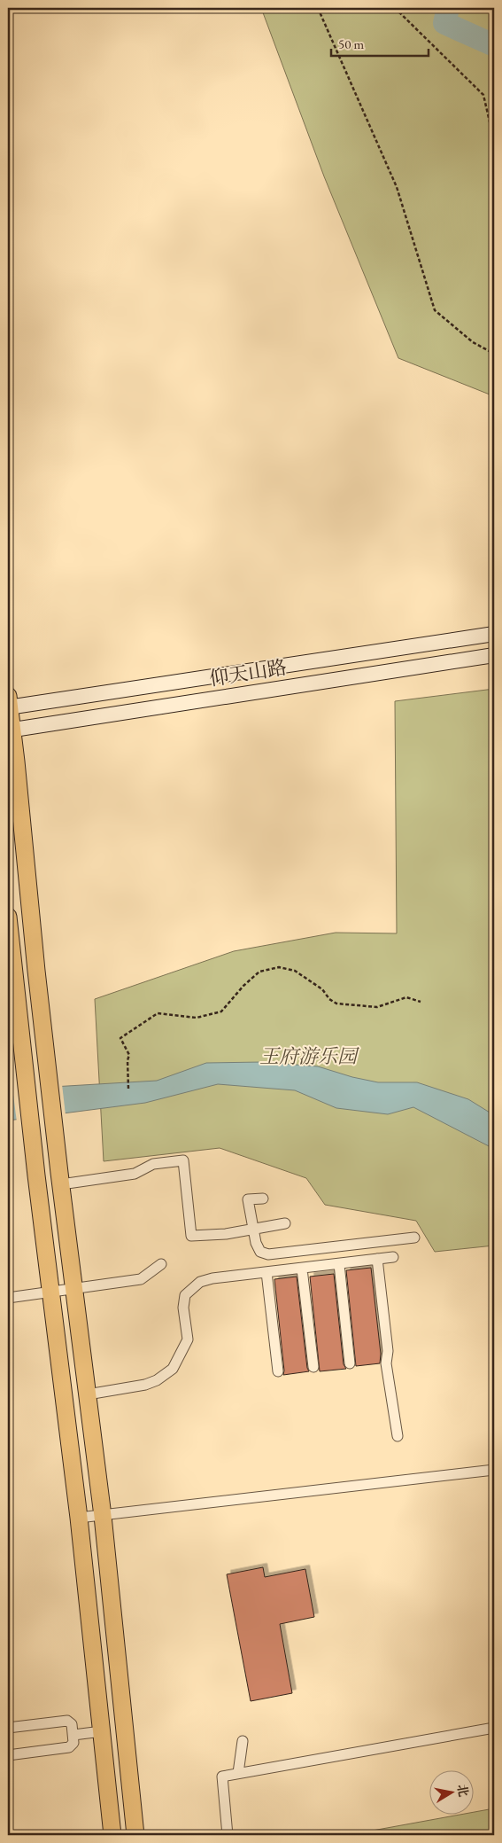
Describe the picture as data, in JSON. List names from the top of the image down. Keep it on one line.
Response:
{"streets":{"main road":["仰天山路"]},"parks":["王府游乐园"],"scale_bar":"50 m","north":"right"}
